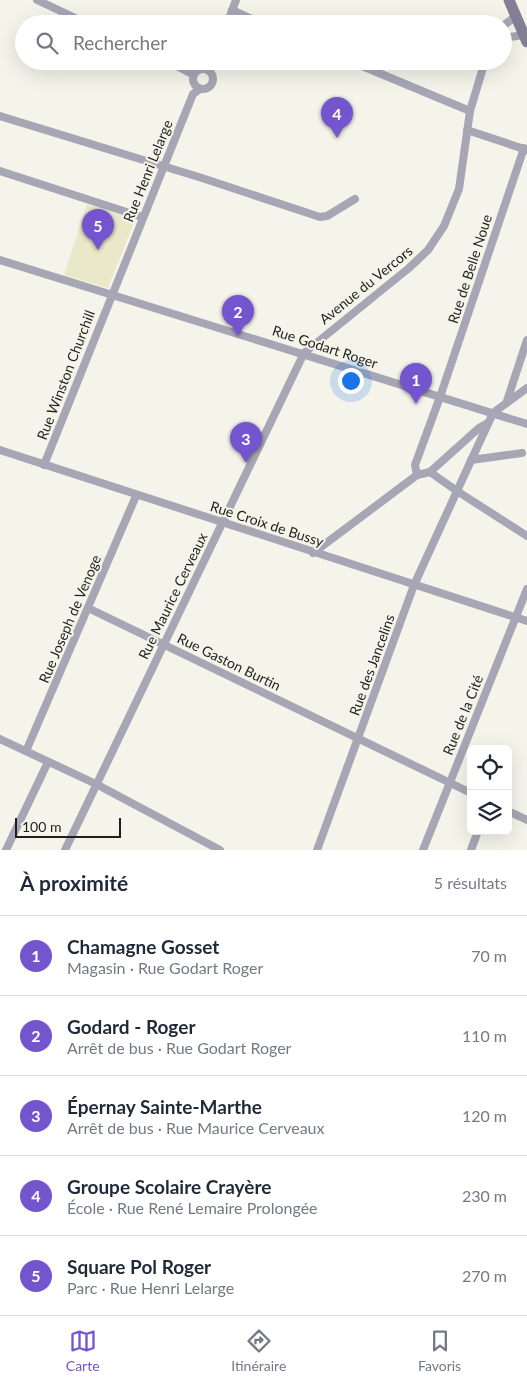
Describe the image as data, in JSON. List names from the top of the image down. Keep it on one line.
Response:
{"streets":{"street":["Rue Henri Lelarge","Rue de Belle Noue","Avenue du Vercors","Rue Godart Roger","Rue Winston Churchill","Rue Croix de Bussy","Rue Maurice Cerveaux","Rue Joseph de Venoge","Rue Gaston Burtin","Rue des Jancelins","Rue de la Cité"]},"crossings":[["Rue Henri Lelarge","Rue Godart Roger"],["Rue Henri Lelarge","Rue Winston Churchill"],["Rue de Belle Noue","Rue Godart Roger"],["Avenue du Vercors","Rue Godart Roger"],["Avenue du Vercors","Rue Maurice Cerveaux"],["Rue Godart Roger","Rue Winston Churchill"],["Rue Godart Roger","Rue Maurice Cerveaux"],["Rue Godart Roger","Rue des Jancelins"],["Rue Winston Churchill","Rue Croix de Bussy"],["Rue Croix de Bussy","Rue Maurice Cerveaux"],["Rue Croix de Bussy","Rue Joseph de Venoge"],["Rue Croix de Bussy","Rue des Jancelins"],["Rue Croix de Bussy","Rue de la Cité"],["Rue Maurice Cerveaux","Rue Gaston Burtin"],["Rue Joseph de Venoge","Rue Gaston Burtin"],["Rue Gaston Burtin","Rue des Jancelins"],["Rue Gaston Burtin","Rue de la Cité"]],"scale_bar":"100 m","page":{"search":"Rechercher","pins":["4","5","2","1","3"],"scale":"100 m","heading":["À proximité","5 résultats"],"list":[{"mark":"1","name":"Chamagne Gosset","note":"Magasin · Rue Godart Roger","value":"70 m"},{"mark":"2","name":"Godard - Roger","note":"Arrêt de bus · Rue Godart Roger","value":"110 m"},{"mark":"3","name":"Épernay Sainte-Marthe","note":"Arrêt de bus · Rue Maurice Cerveaux","value":"120 m"},{"mark":"4","name":"Groupe Scolaire Crayère","note":"École · Rue René Lemaire Prolongée","value":"230 m"},{"mark":"5","name":"Square Pol Roger","note":"Parc · Rue Henri Lelarge","value":"270 m"}],"nav":["Carte","Itinéraire","Favoris"]}}
